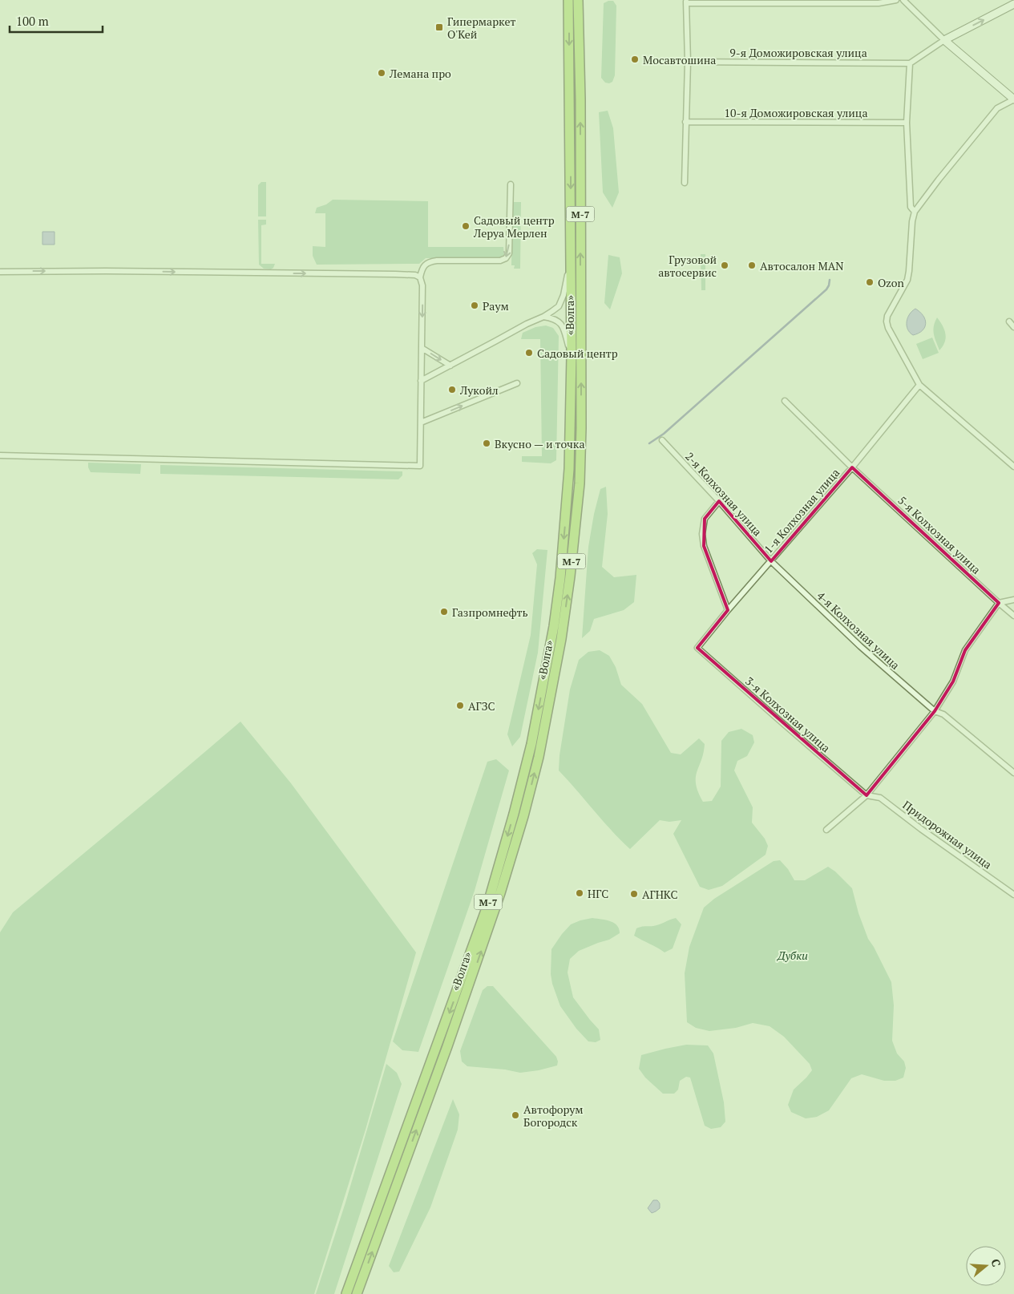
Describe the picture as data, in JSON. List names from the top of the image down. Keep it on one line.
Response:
{"streets":{"highway":["М-7","«Волга»"],"street":["9-я Доможировская улица","10-я Доможировская улица","2-я Колхозная улица","1-я Колхозная улица","5-я Колхозная улица","4-я Колхозная улица","3-я Колхозная улица","Придорожная улица"]},"crossings":[["2-я Колхозная улица","1-я Колхозная улица"],["2-я Колхозная улица","4-я Колхозная улица"],["1-я Колхозная улица","5-я Колхозная улица"],["1-я Колхозная улица","4-я Колхозная улица"],["1-я Колхозная улица","3-я Колхозная улица"],["3-я Колхозная улица","Придорожная улица"]],"parks":["Дубки"],"places":{"transit":["Гипермаркет О'Кей"],"other":["Мосавтошина","Лемана про","Садовый центр Леруа Мерлен","Грузовой автосервис","Автосалон MAN","Ozon","Раум","Садовый центр","Лукойл","Вкусно — и точка","Газпромнефть","АГЗС","НГС","АГНКС","Автофорум Богородск"]},"scale_bar":"100 m","north":"right"}
